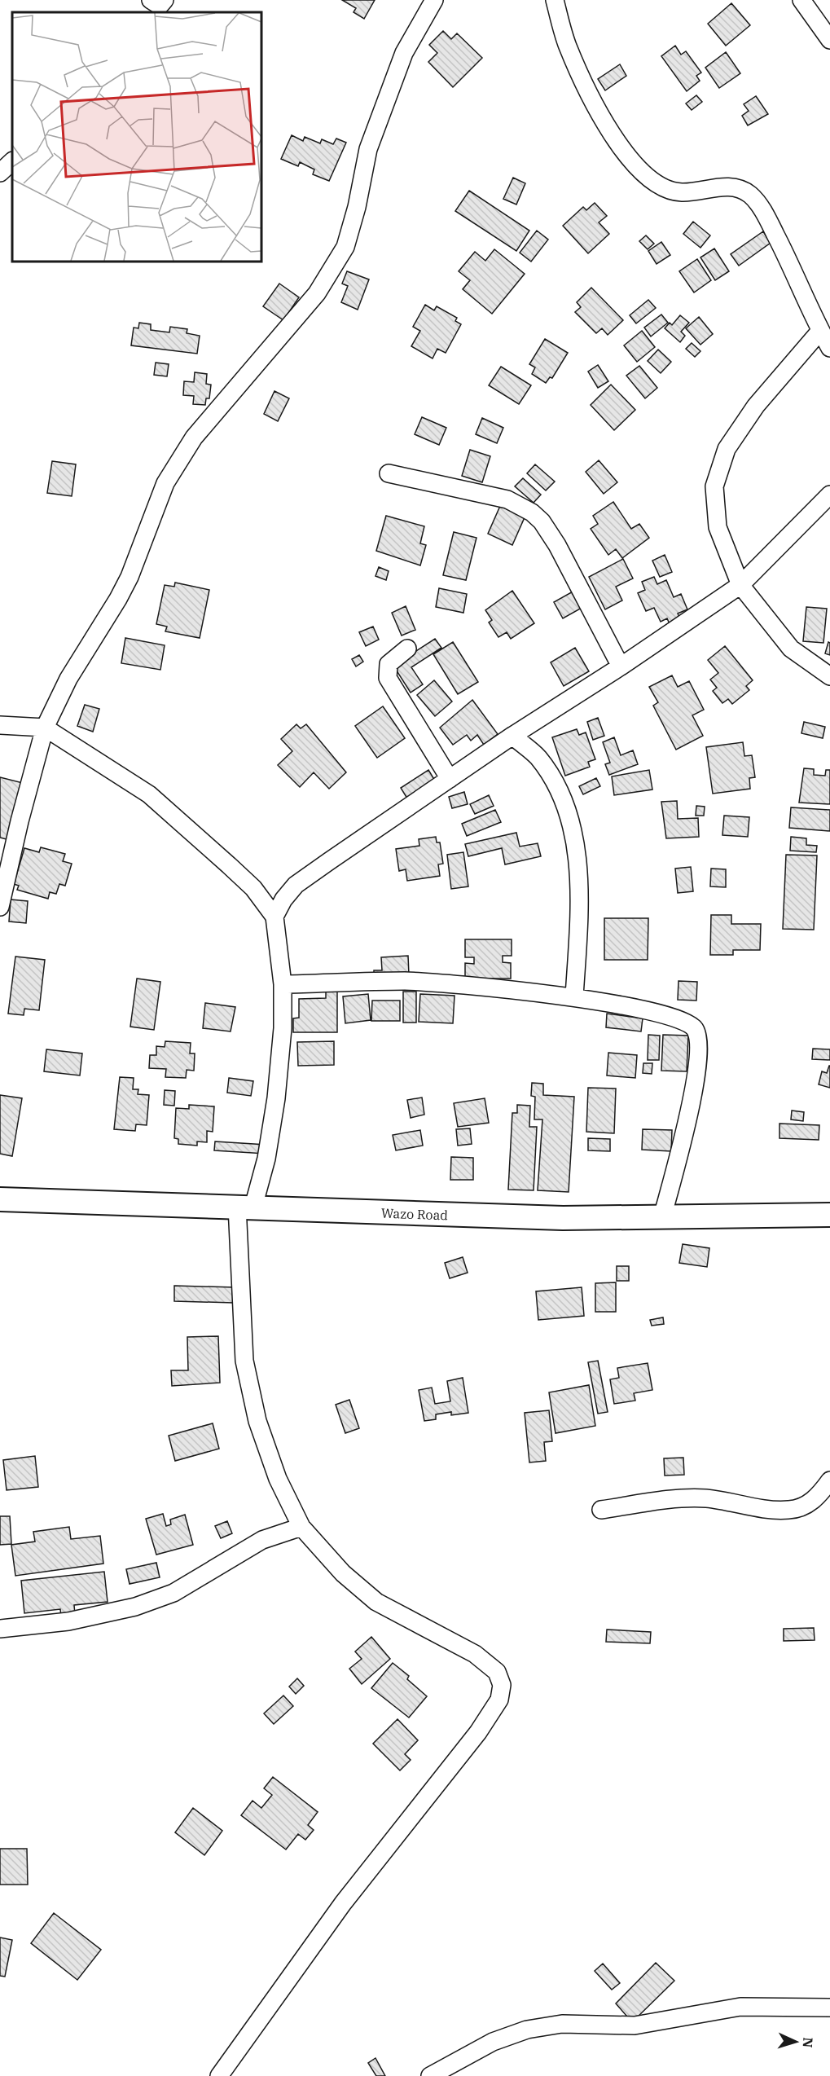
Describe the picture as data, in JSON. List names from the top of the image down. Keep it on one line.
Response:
{"streets":{"main road":["Wazo Road"]},"north":"right"}
